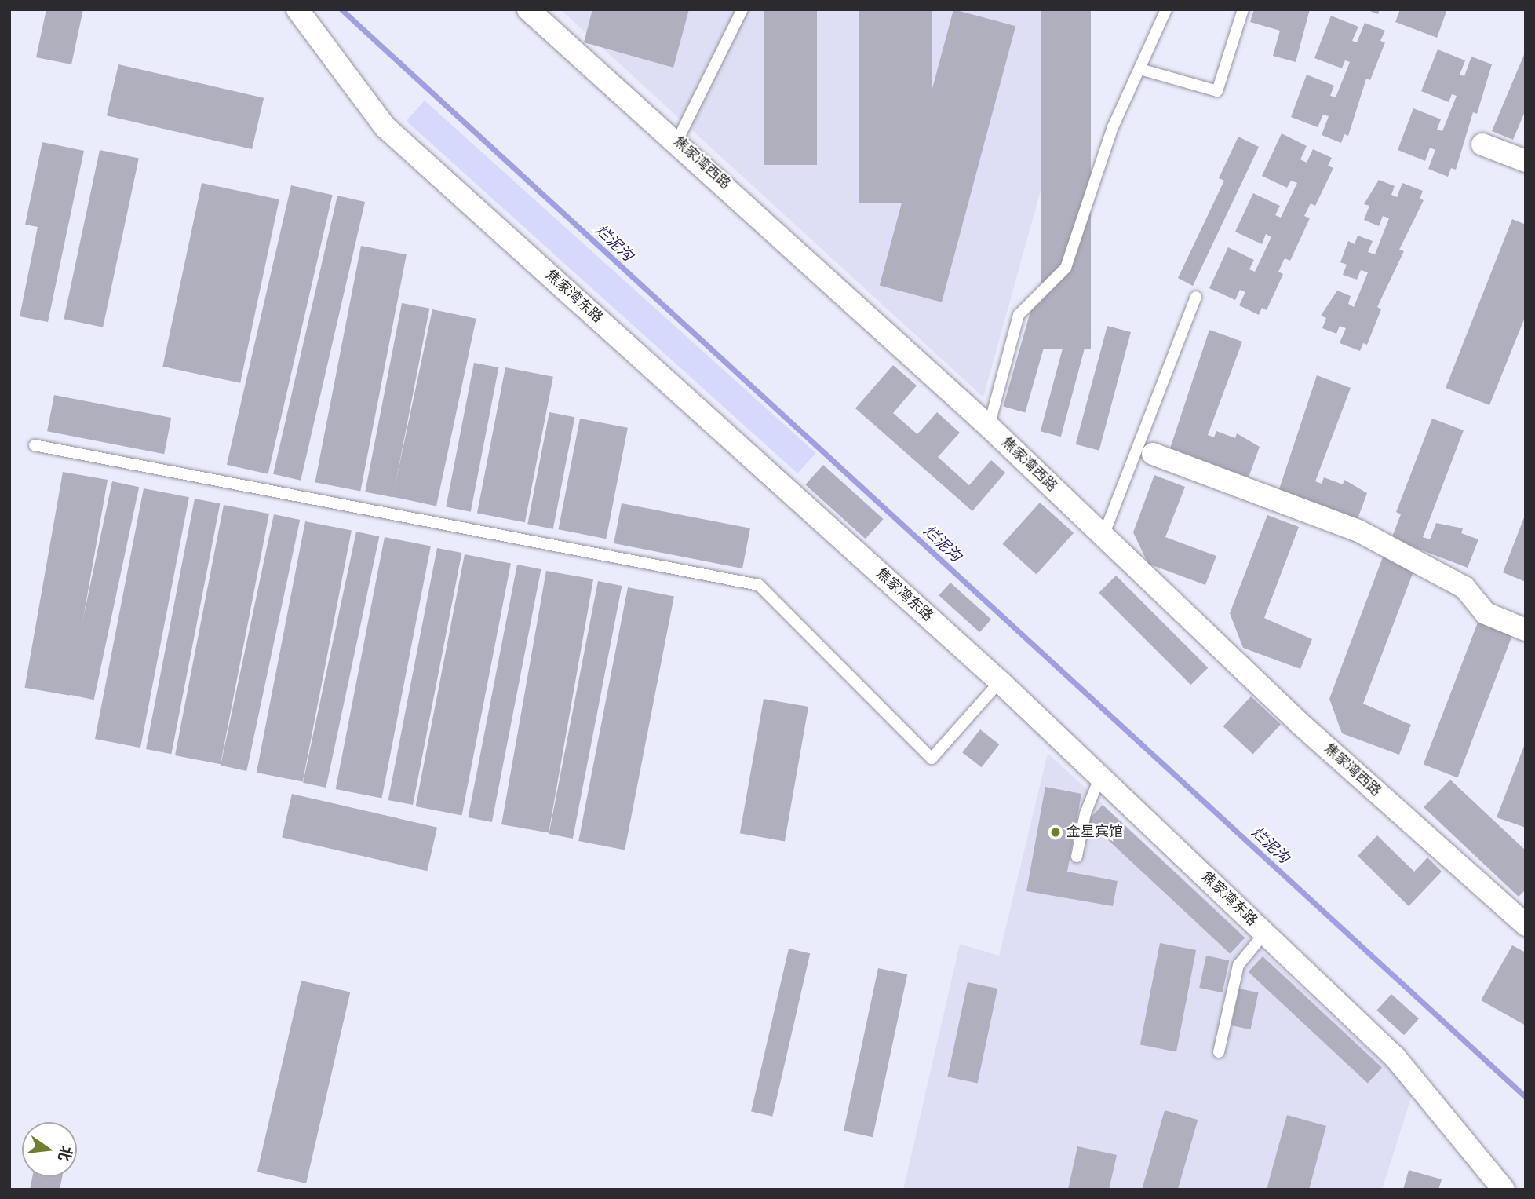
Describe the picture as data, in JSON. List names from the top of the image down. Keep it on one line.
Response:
{"streets":{"street":["焦家湾西路","焦家湾东路"]},"water":["烂泥沟"],"places":["金星宾馆"],"north":"right"}
